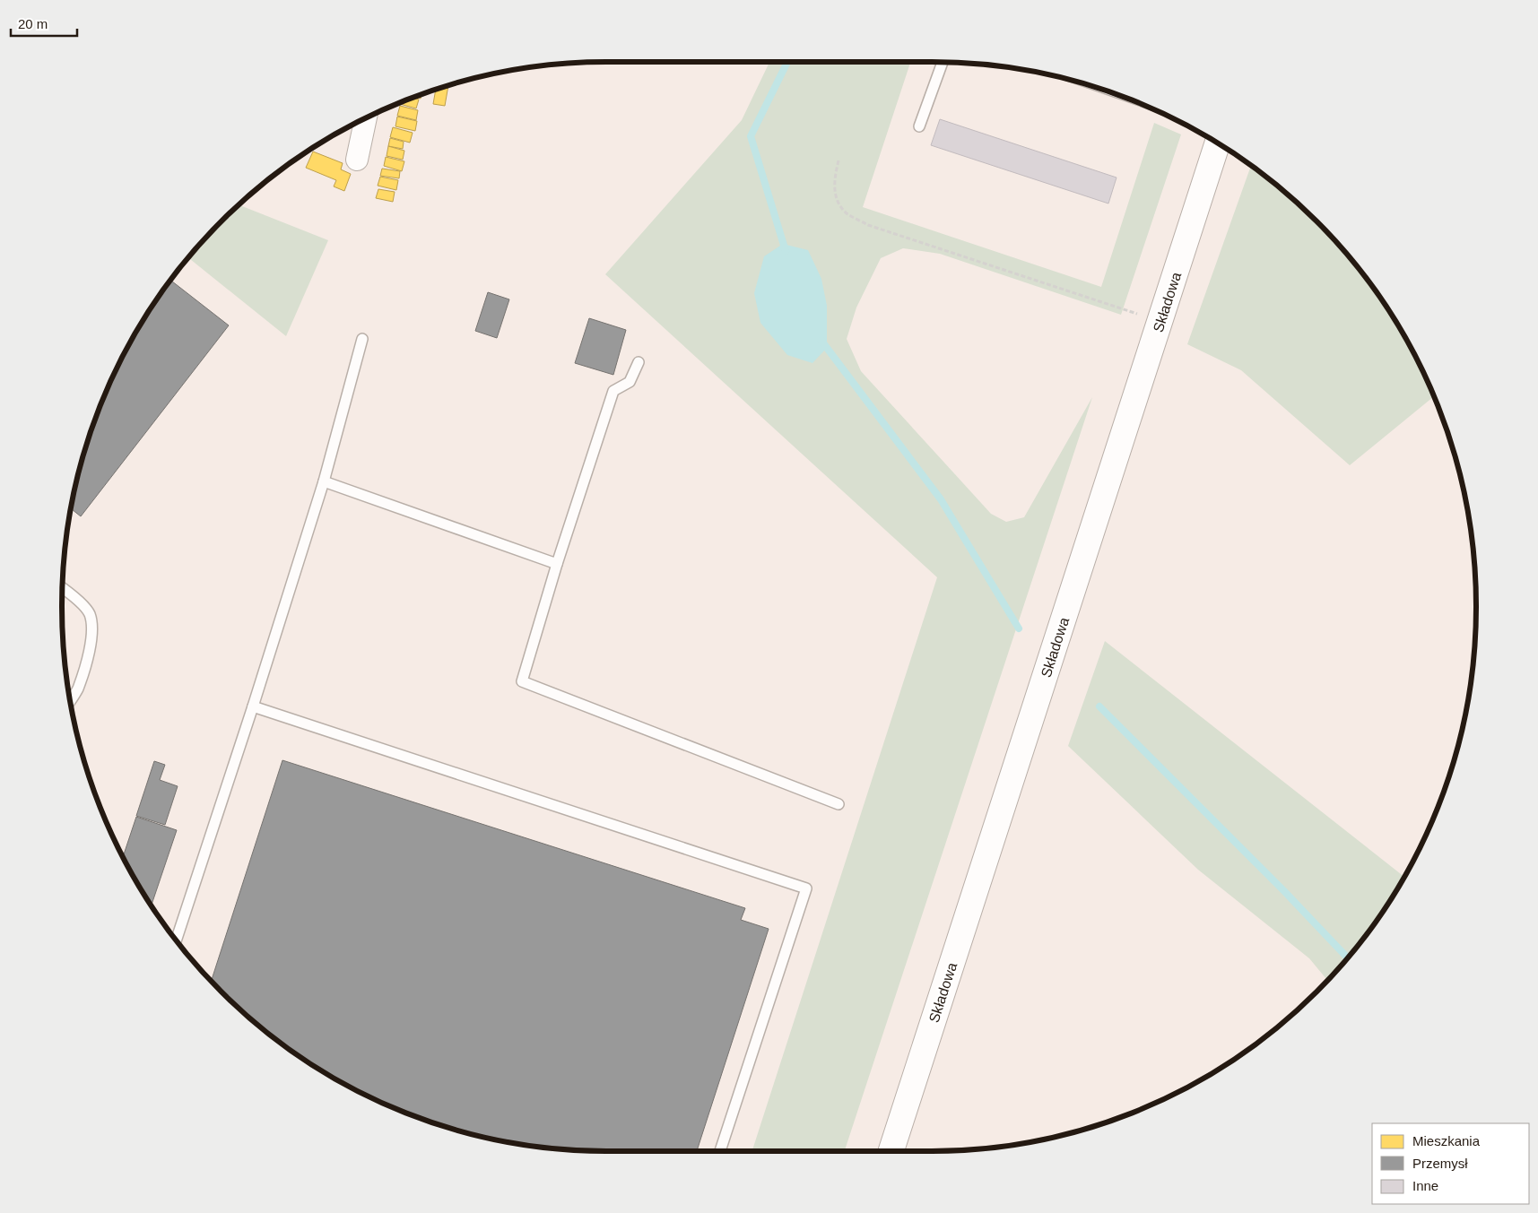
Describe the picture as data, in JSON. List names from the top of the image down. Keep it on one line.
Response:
{"streets":{"main road":["Składowa"]},"legend":["Mieszkania","Przemysł","Inne"],"scale_bar":"20 m"}
